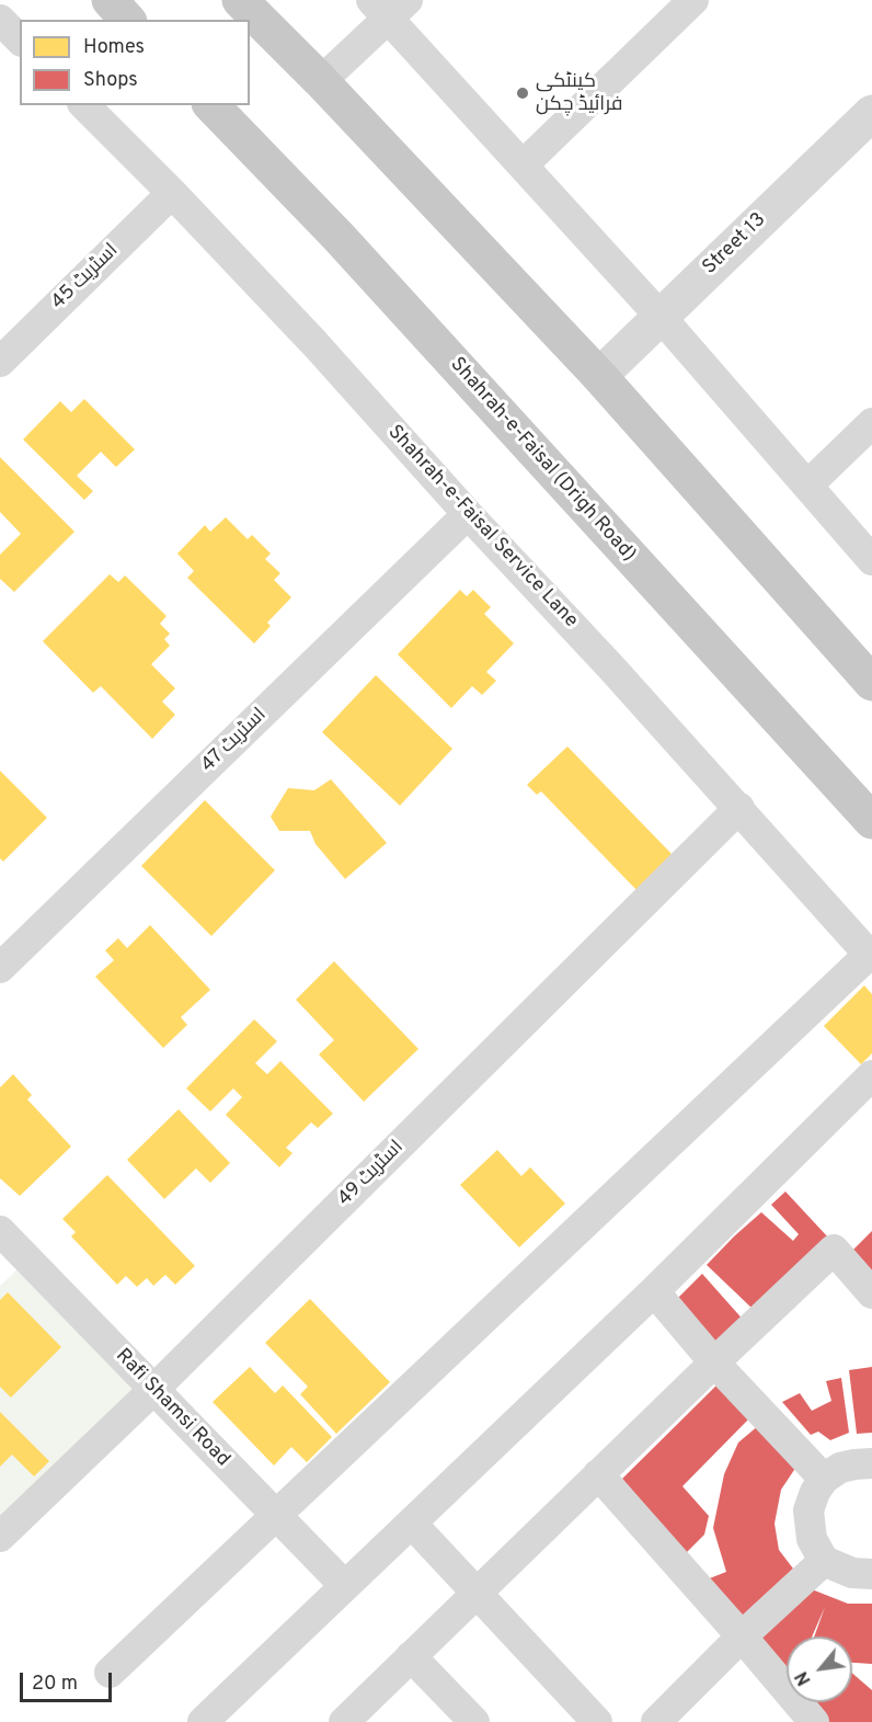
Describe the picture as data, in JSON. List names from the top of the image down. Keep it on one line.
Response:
{"streets":{"highway":["Shahrah-e-Faisal (Drigh Road)"],"street":["Street 13","اسٹریٹ 45","Shahrah-e-Faisal Service Lane","اسٹریٹ 47","اسٹریٹ 49","Rafi Shamsi Road"]},"crossings":[["اسٹریٹ 45","Shahrah-e-Faisal Service Lane"],["Shahrah-e-Faisal Service Lane","اسٹریٹ 47"],["Shahrah-e-Faisal Service Lane","اسٹریٹ 49"],["اسٹریٹ 49","Rafi Shamsi Road"]],"places":["کینٹکی فرائیڈ چکن"],"legend":["Homes","Shops"],"scale_bar":"20 m","north":"bottom left"}
